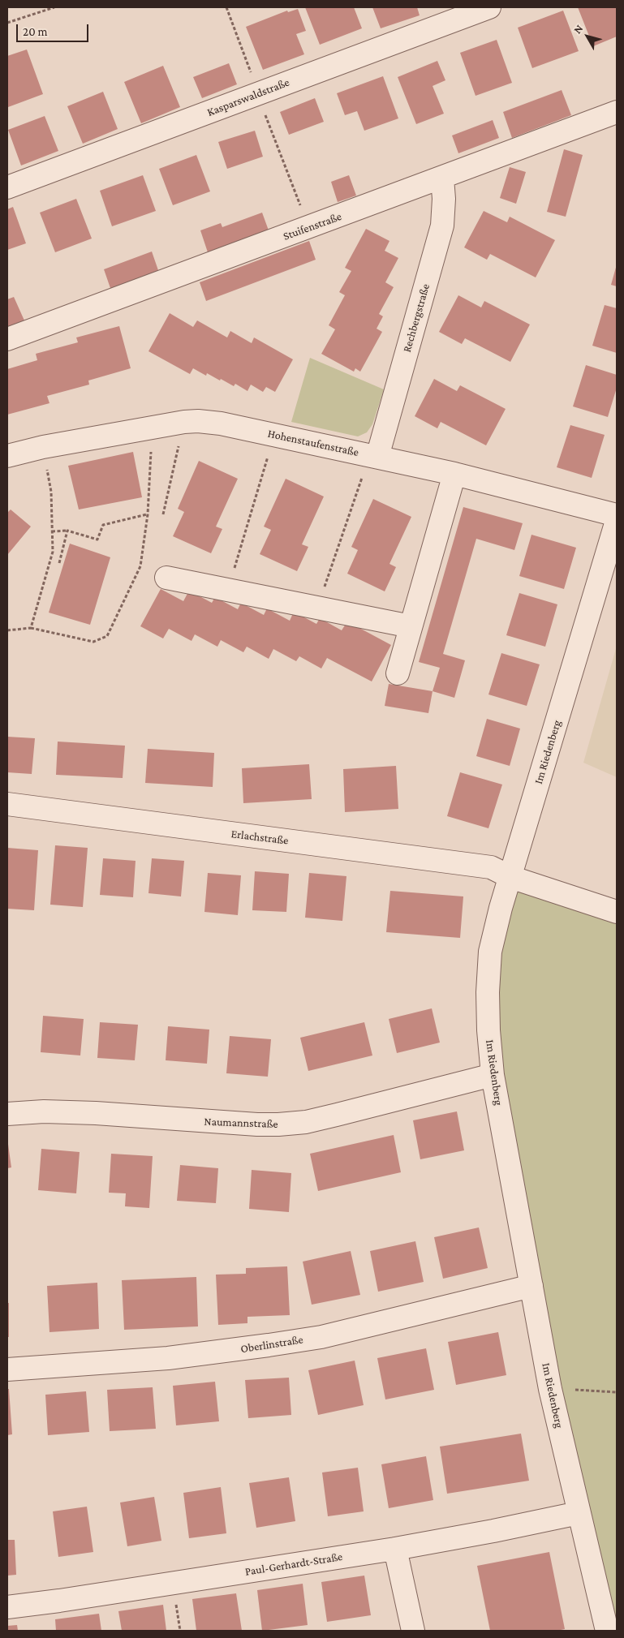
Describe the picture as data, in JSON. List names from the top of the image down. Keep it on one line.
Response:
{"streets":{"street":["Kasparswaldstraße","Stuifenstraße","Rechbergstraße","Hohenstaufenstraße","Im Riedenberg","Erlachstraße","Naumannstraße","Oberlinstraße","Paul-Gerhardt-Straße"]},"crossings":[["Stuifenstraße","Rechbergstraße"],["Rechbergstraße","Hohenstaufenstraße"],["Im Riedenberg","Erlachstraße"],["Im Riedenberg","Naumannstraße"],["Im Riedenberg","Oberlinstraße"],["Im Riedenberg","Paul-Gerhardt-Straße"]],"scale_bar":"20 m","north":"top left"}
